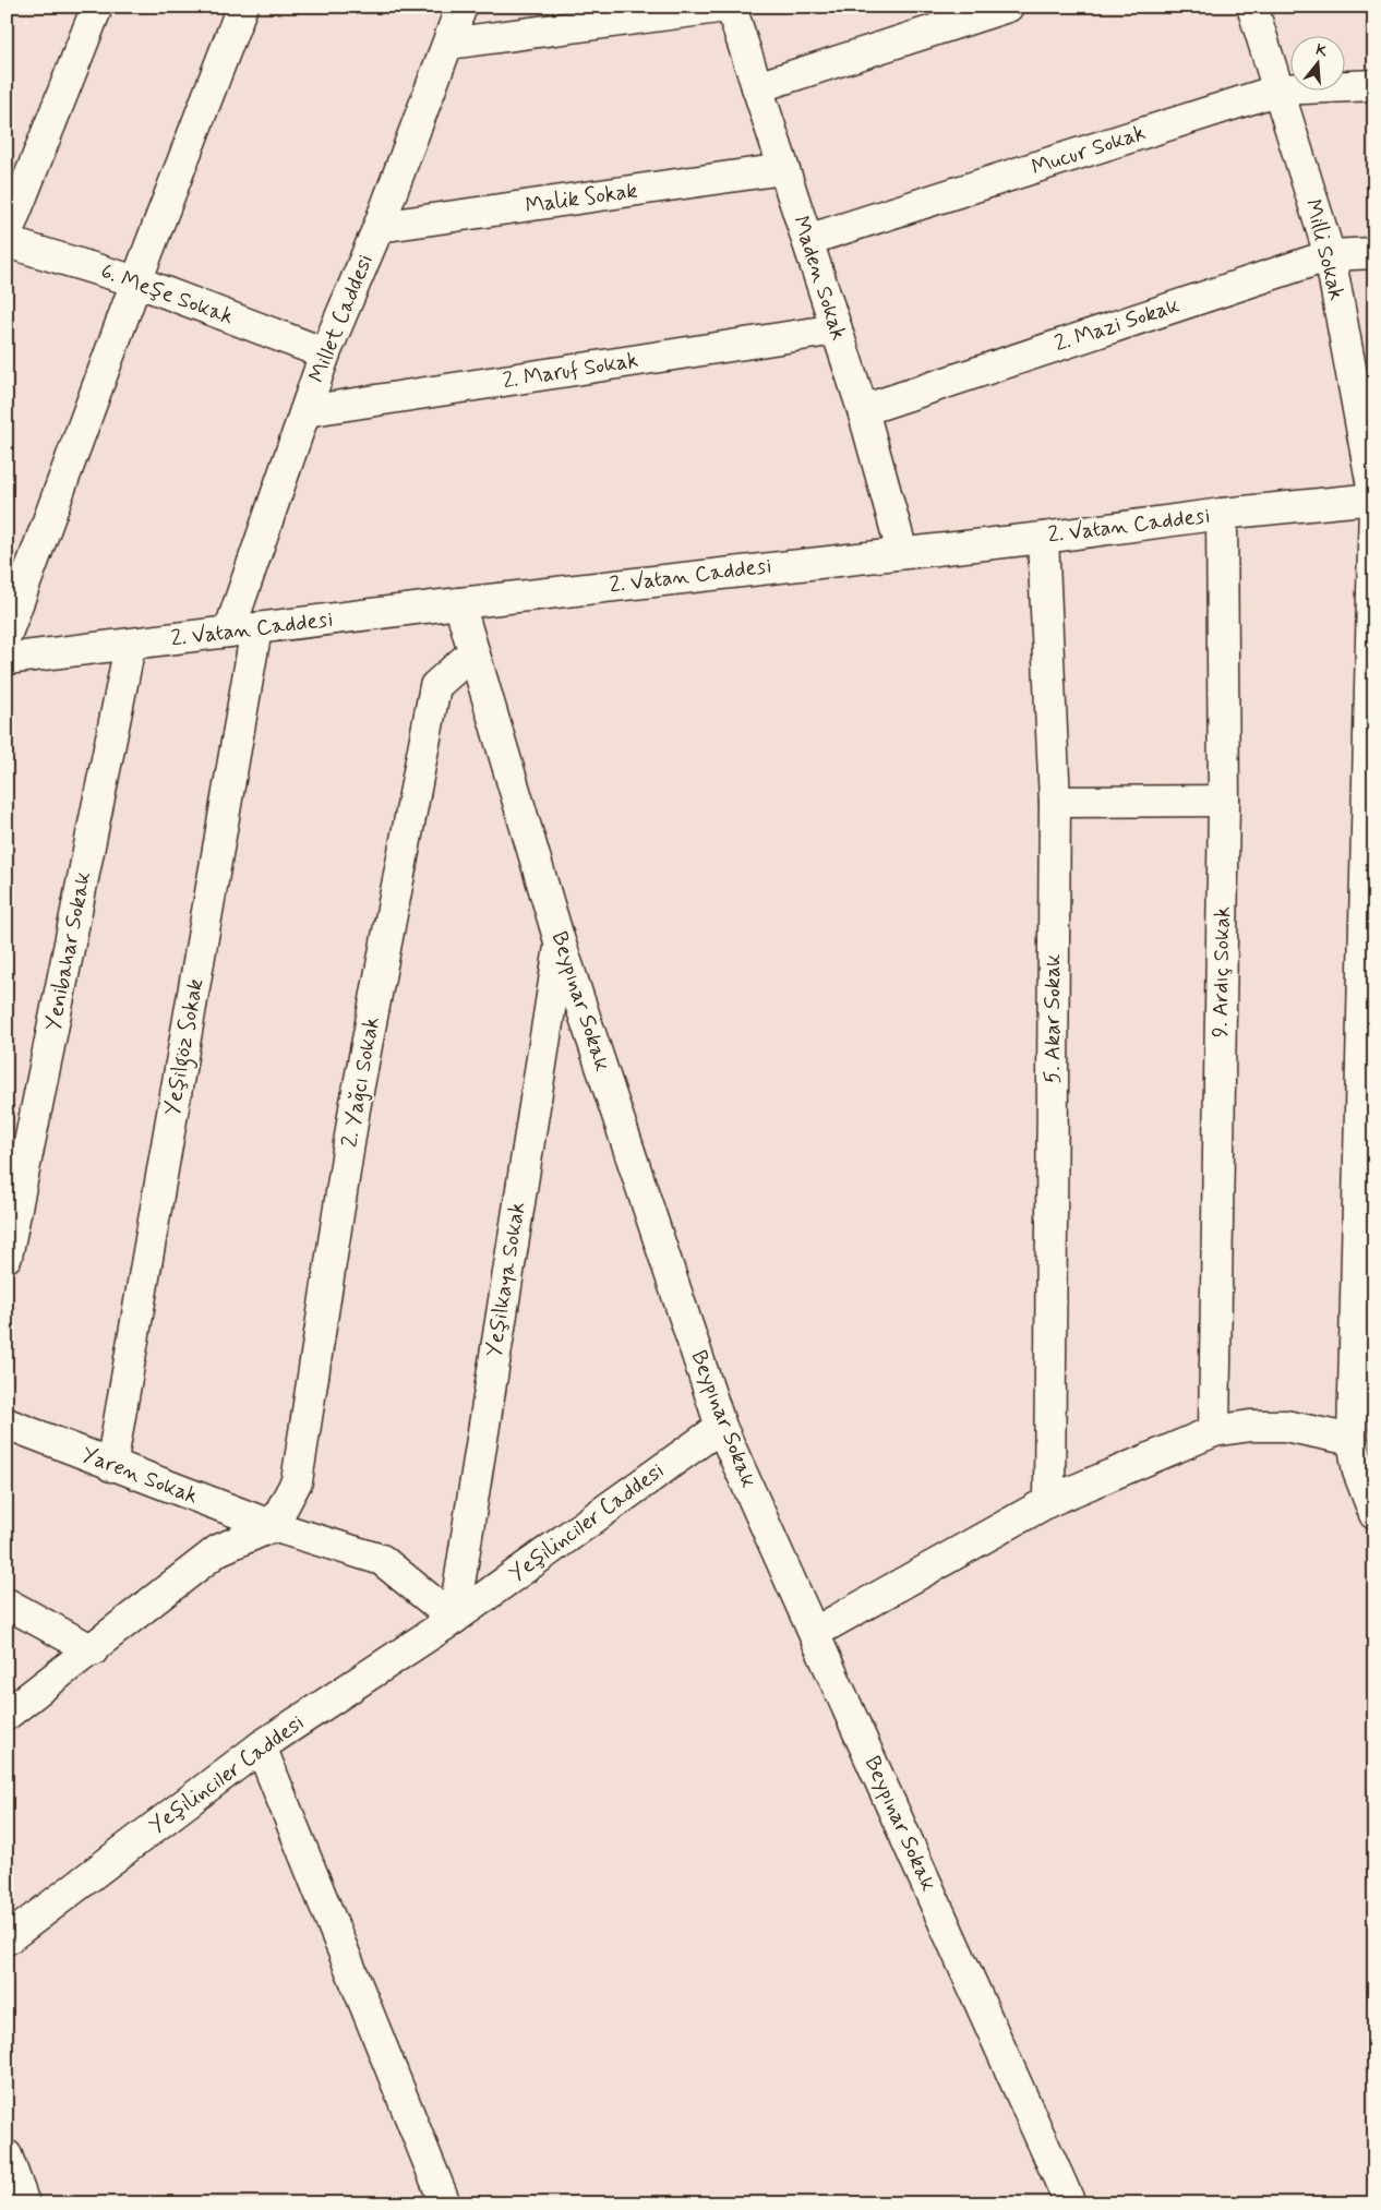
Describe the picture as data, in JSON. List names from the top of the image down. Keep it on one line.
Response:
{"streets":{"street":["Mucur Sokak","Malik Sokak","Milli Sokak","Maden Sokak","6. Meşe Sokak","Millet Caddesi","2. Mazi Sokak","2. Maruf Sokak","2. Vatan Caddesi","Yenibahar Sokak","9. Ardıç Sokak","Beypınar Sokak","5. Akar Sokak","Yeşilgöz Sokak","2. Yağcı Sokak","Yeşilkaya Sokak","Yaren Sokak","Yeşilinciler Caddesi"]},"crossings":[["Mucur Sokak","Milli Sokak"],["Mucur Sokak","Maden Sokak"],["Malik Sokak","Maden Sokak"],["Malik Sokak","Millet Caddesi"],["Milli Sokak","2. Mazi Sokak"],["Milli Sokak","2. Vatan Caddesi"],["Maden Sokak","2. Mazi Sokak"],["Maden Sokak","2. Maruf Sokak"],["Maden Sokak","2. Vatan Caddesi"],["6. Meşe Sokak","Millet Caddesi"],["Millet Caddesi","2. Maruf Sokak"],["Millet Caddesi","2. Vatan Caddesi"],["Millet Caddesi","Yeşilgöz Sokak"],["2. Vatan Caddesi","Yenibahar Sokak"],["2. Vatan Caddesi","9. Ardıç Sokak"],["2. Vatan Caddesi","Beypınar Sokak"],["2. Vatan Caddesi","5. Akar Sokak"],["2. Vatan Caddesi","Yeşilgöz Sokak"],["Beypınar Sokak","2. Yağcı Sokak"],["Beypınar Sokak","Yeşilkaya Sokak"],["Beypınar Sokak","Yeşilinciler Caddesi"],["Yeşilgöz Sokak","Yaren Sokak"],["2. Yağcı Sokak","Yaren Sokak"],["Yeşilkaya Sokak","Yeşilinciler Caddesi"]],"north":"top"}
